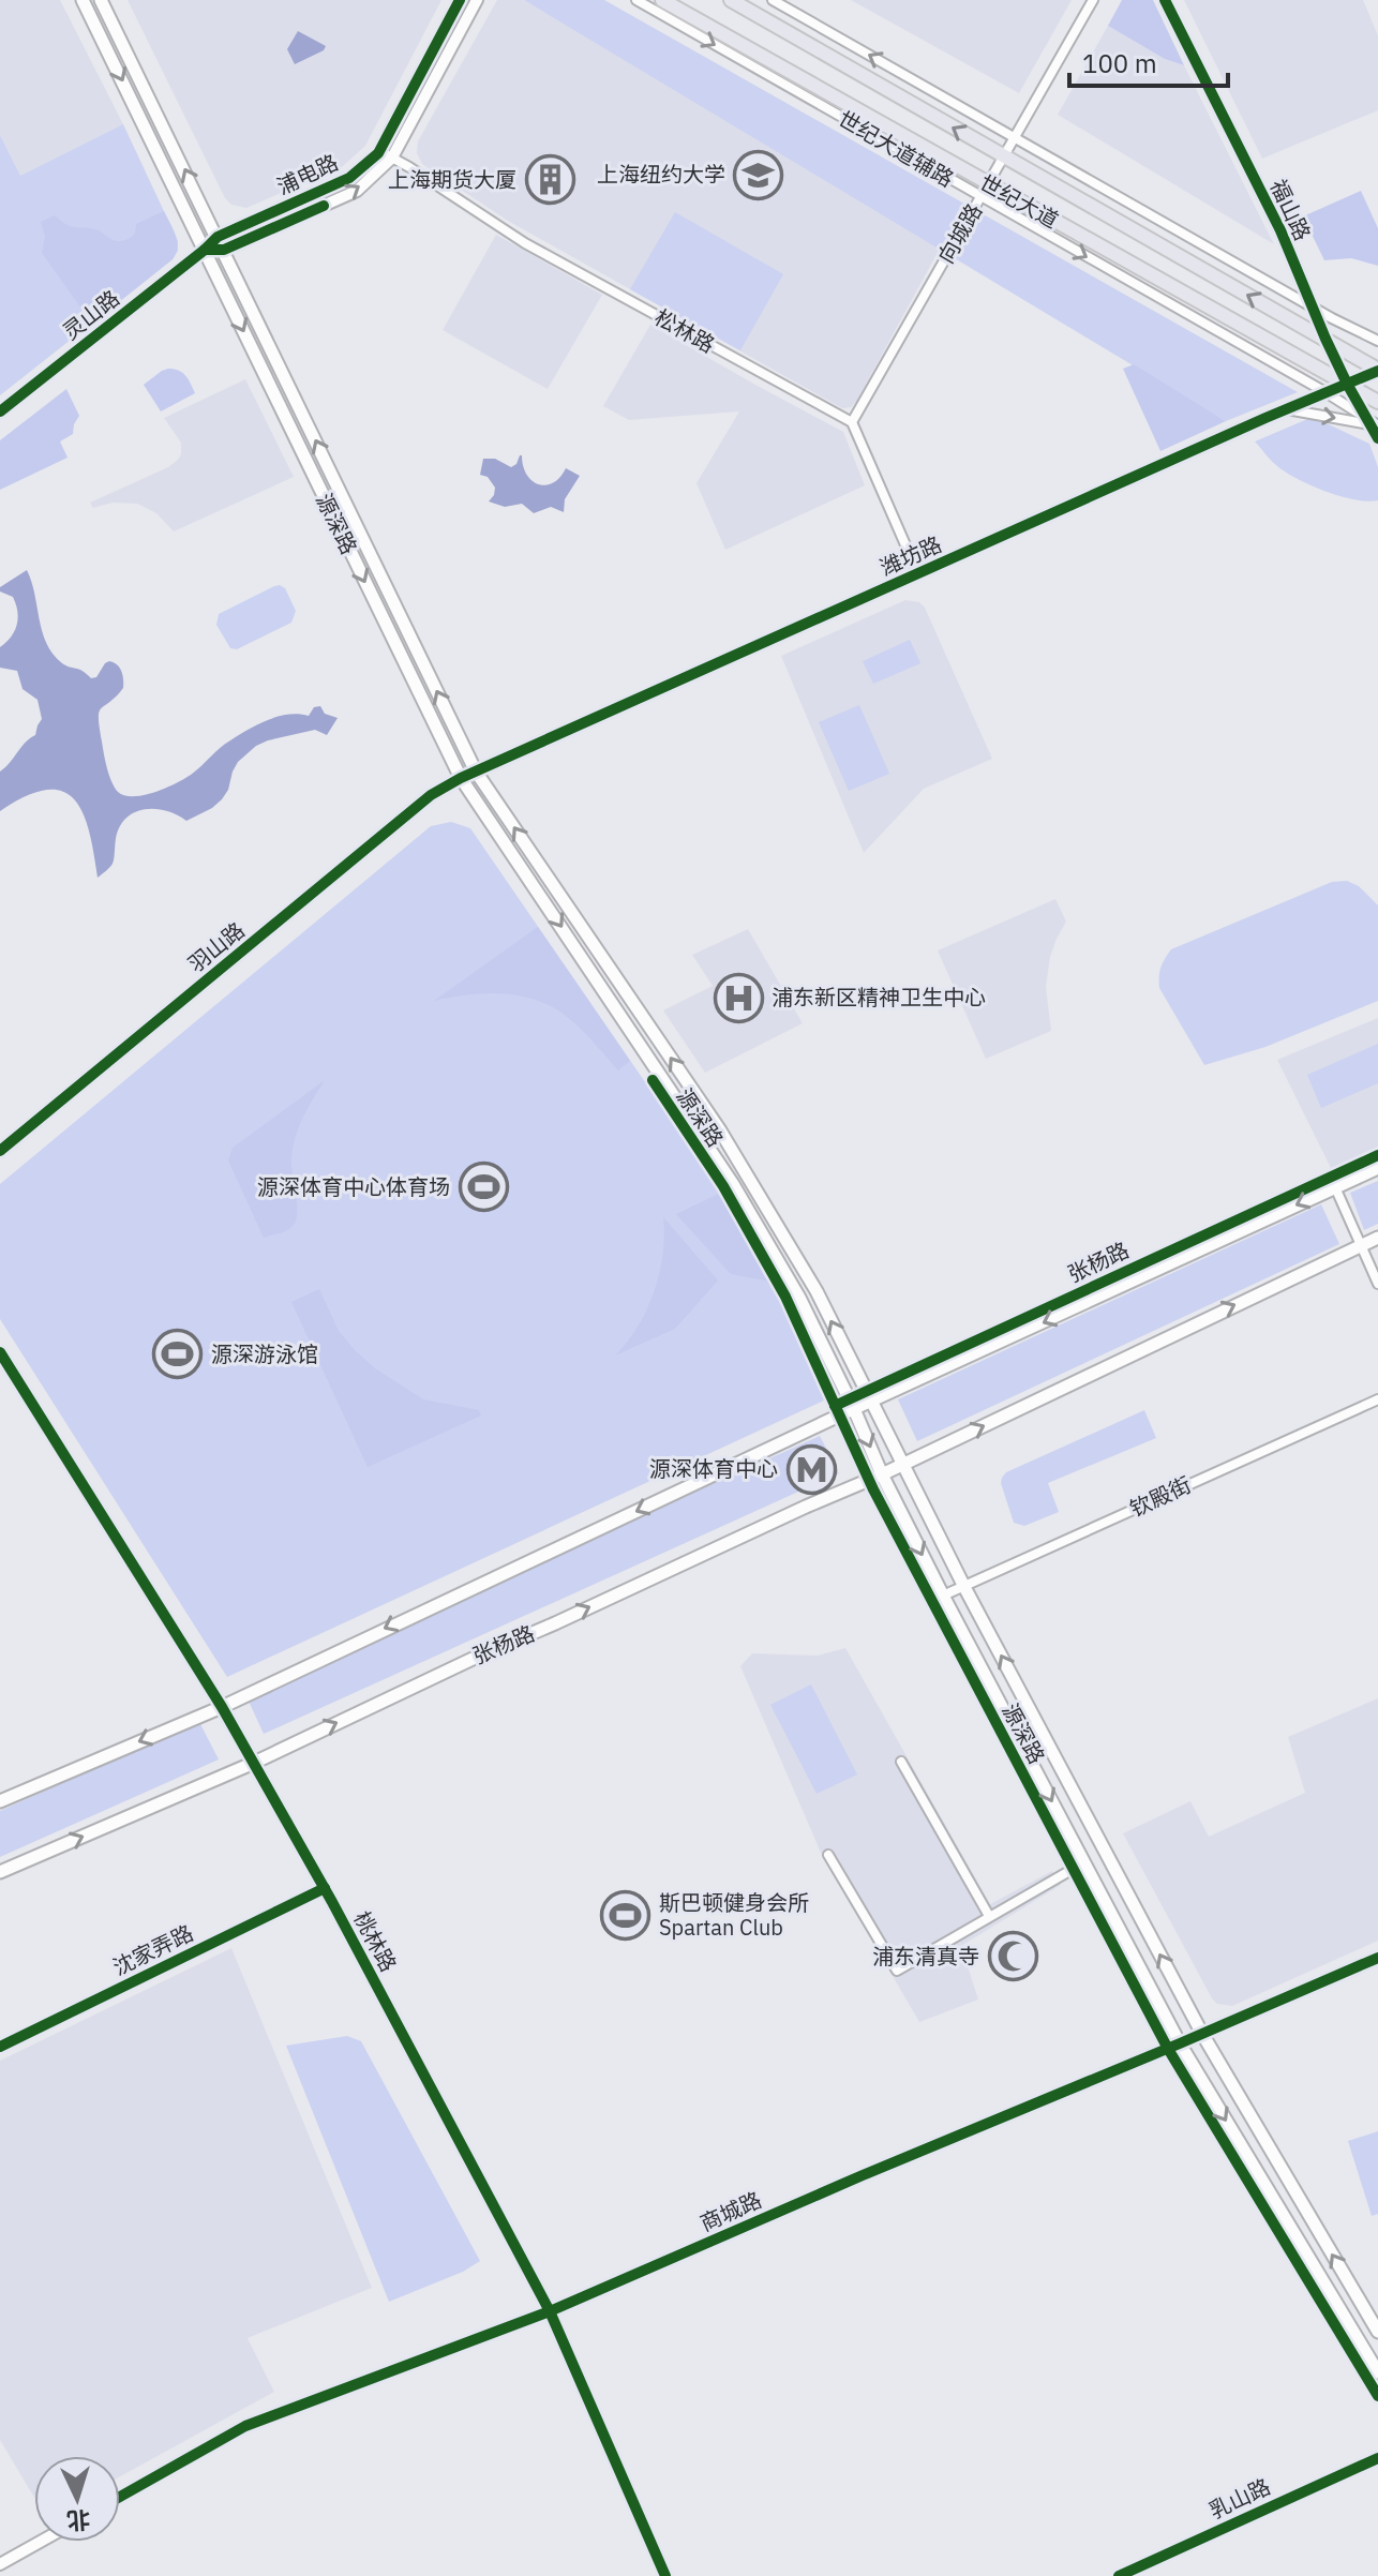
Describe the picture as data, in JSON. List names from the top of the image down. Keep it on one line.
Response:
{"streets":{"main road":["世纪大道","源深路","张杨路"],"street":["世纪大道辅路","浦电路","福山路","向城路","灵山路","松林路","潍坊路","羽山路","钦殿街","桃林路","沈家弄路","商城路","乳山路"]},"crossings":[["世纪大道辅路","福山路"],["世纪大道辅路","向城路"],["世纪大道辅路","潍坊路"],["浦电路","灵山路"],["浦电路","松林路"],["浦电路","源深路"],["世纪大道","福山路"],["世纪大道","向城路"],["世纪大道","潍坊路"],["福山路","潍坊路"],["向城路","松林路"],["灵山路","源深路"],["源深路","潍坊路"],["源深路","羽山路"],["源深路","张杨路"],["源深路","钦殿街"],["源深路","商城路"],["潍坊路","羽山路"],["张杨路","桃林路"],["桃林路","沈家弄路"],["桃林路","商城路"]],"places":{"school or university":["上海纽约大学"],"building":["上海期货大厦"],"hospital":["浦东新区精神卫生中心"],"sports":["源深体育中心体育场","源深游泳馆","斯巴顿健身会所 Spartan Club"],"metro station":["源深体育中心"],"mosque":["浦东清真寺"]},"scale_bar":"100 m","north":"bottom"}
